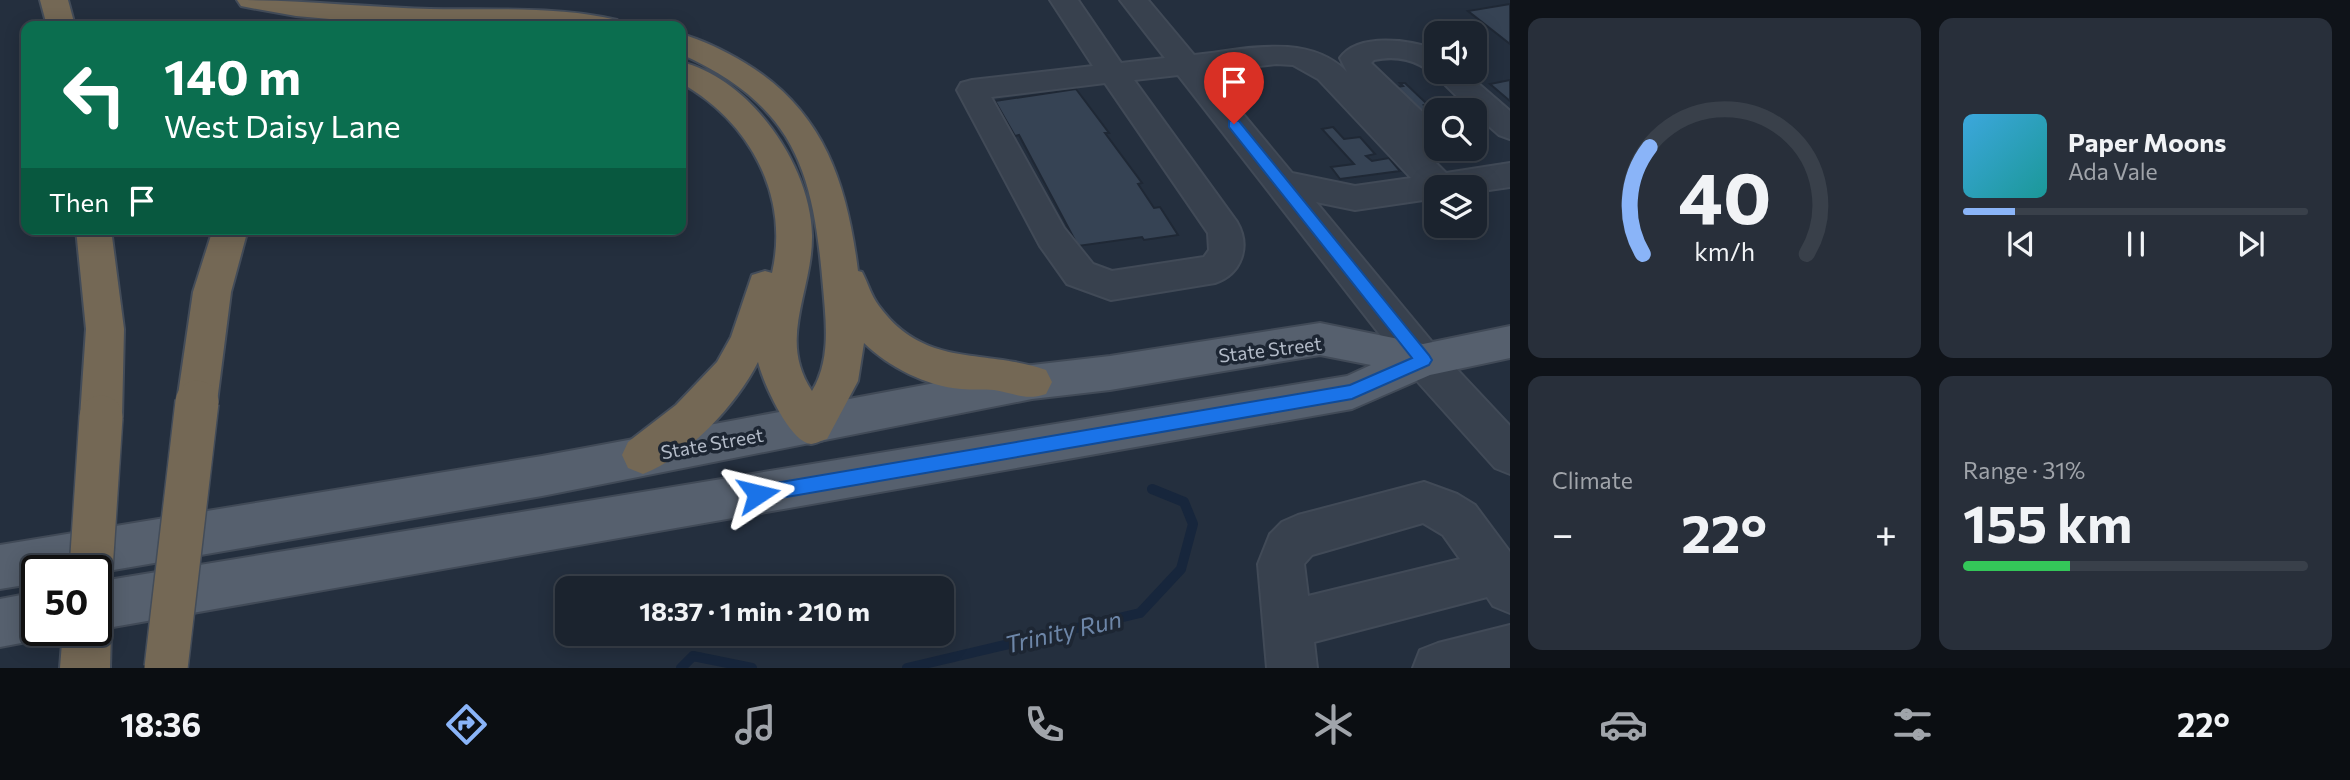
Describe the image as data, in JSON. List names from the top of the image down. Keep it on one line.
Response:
{"streets":{"main road":["State Street"]},"water":["Trinity Run"],"page":{"turn":["140 m","West Daisy Lane"],"song":["Paper Moons","Ada Vale"],"then":"Then","tile":["Climate",["Range · 31%","155 km"]],"heat":["−","22°","+"],"limit":"50","trip":"18:37 · 1 min · 210 m","tabs":["18:36","22°"],"gauge":["40","km/h"]}}
